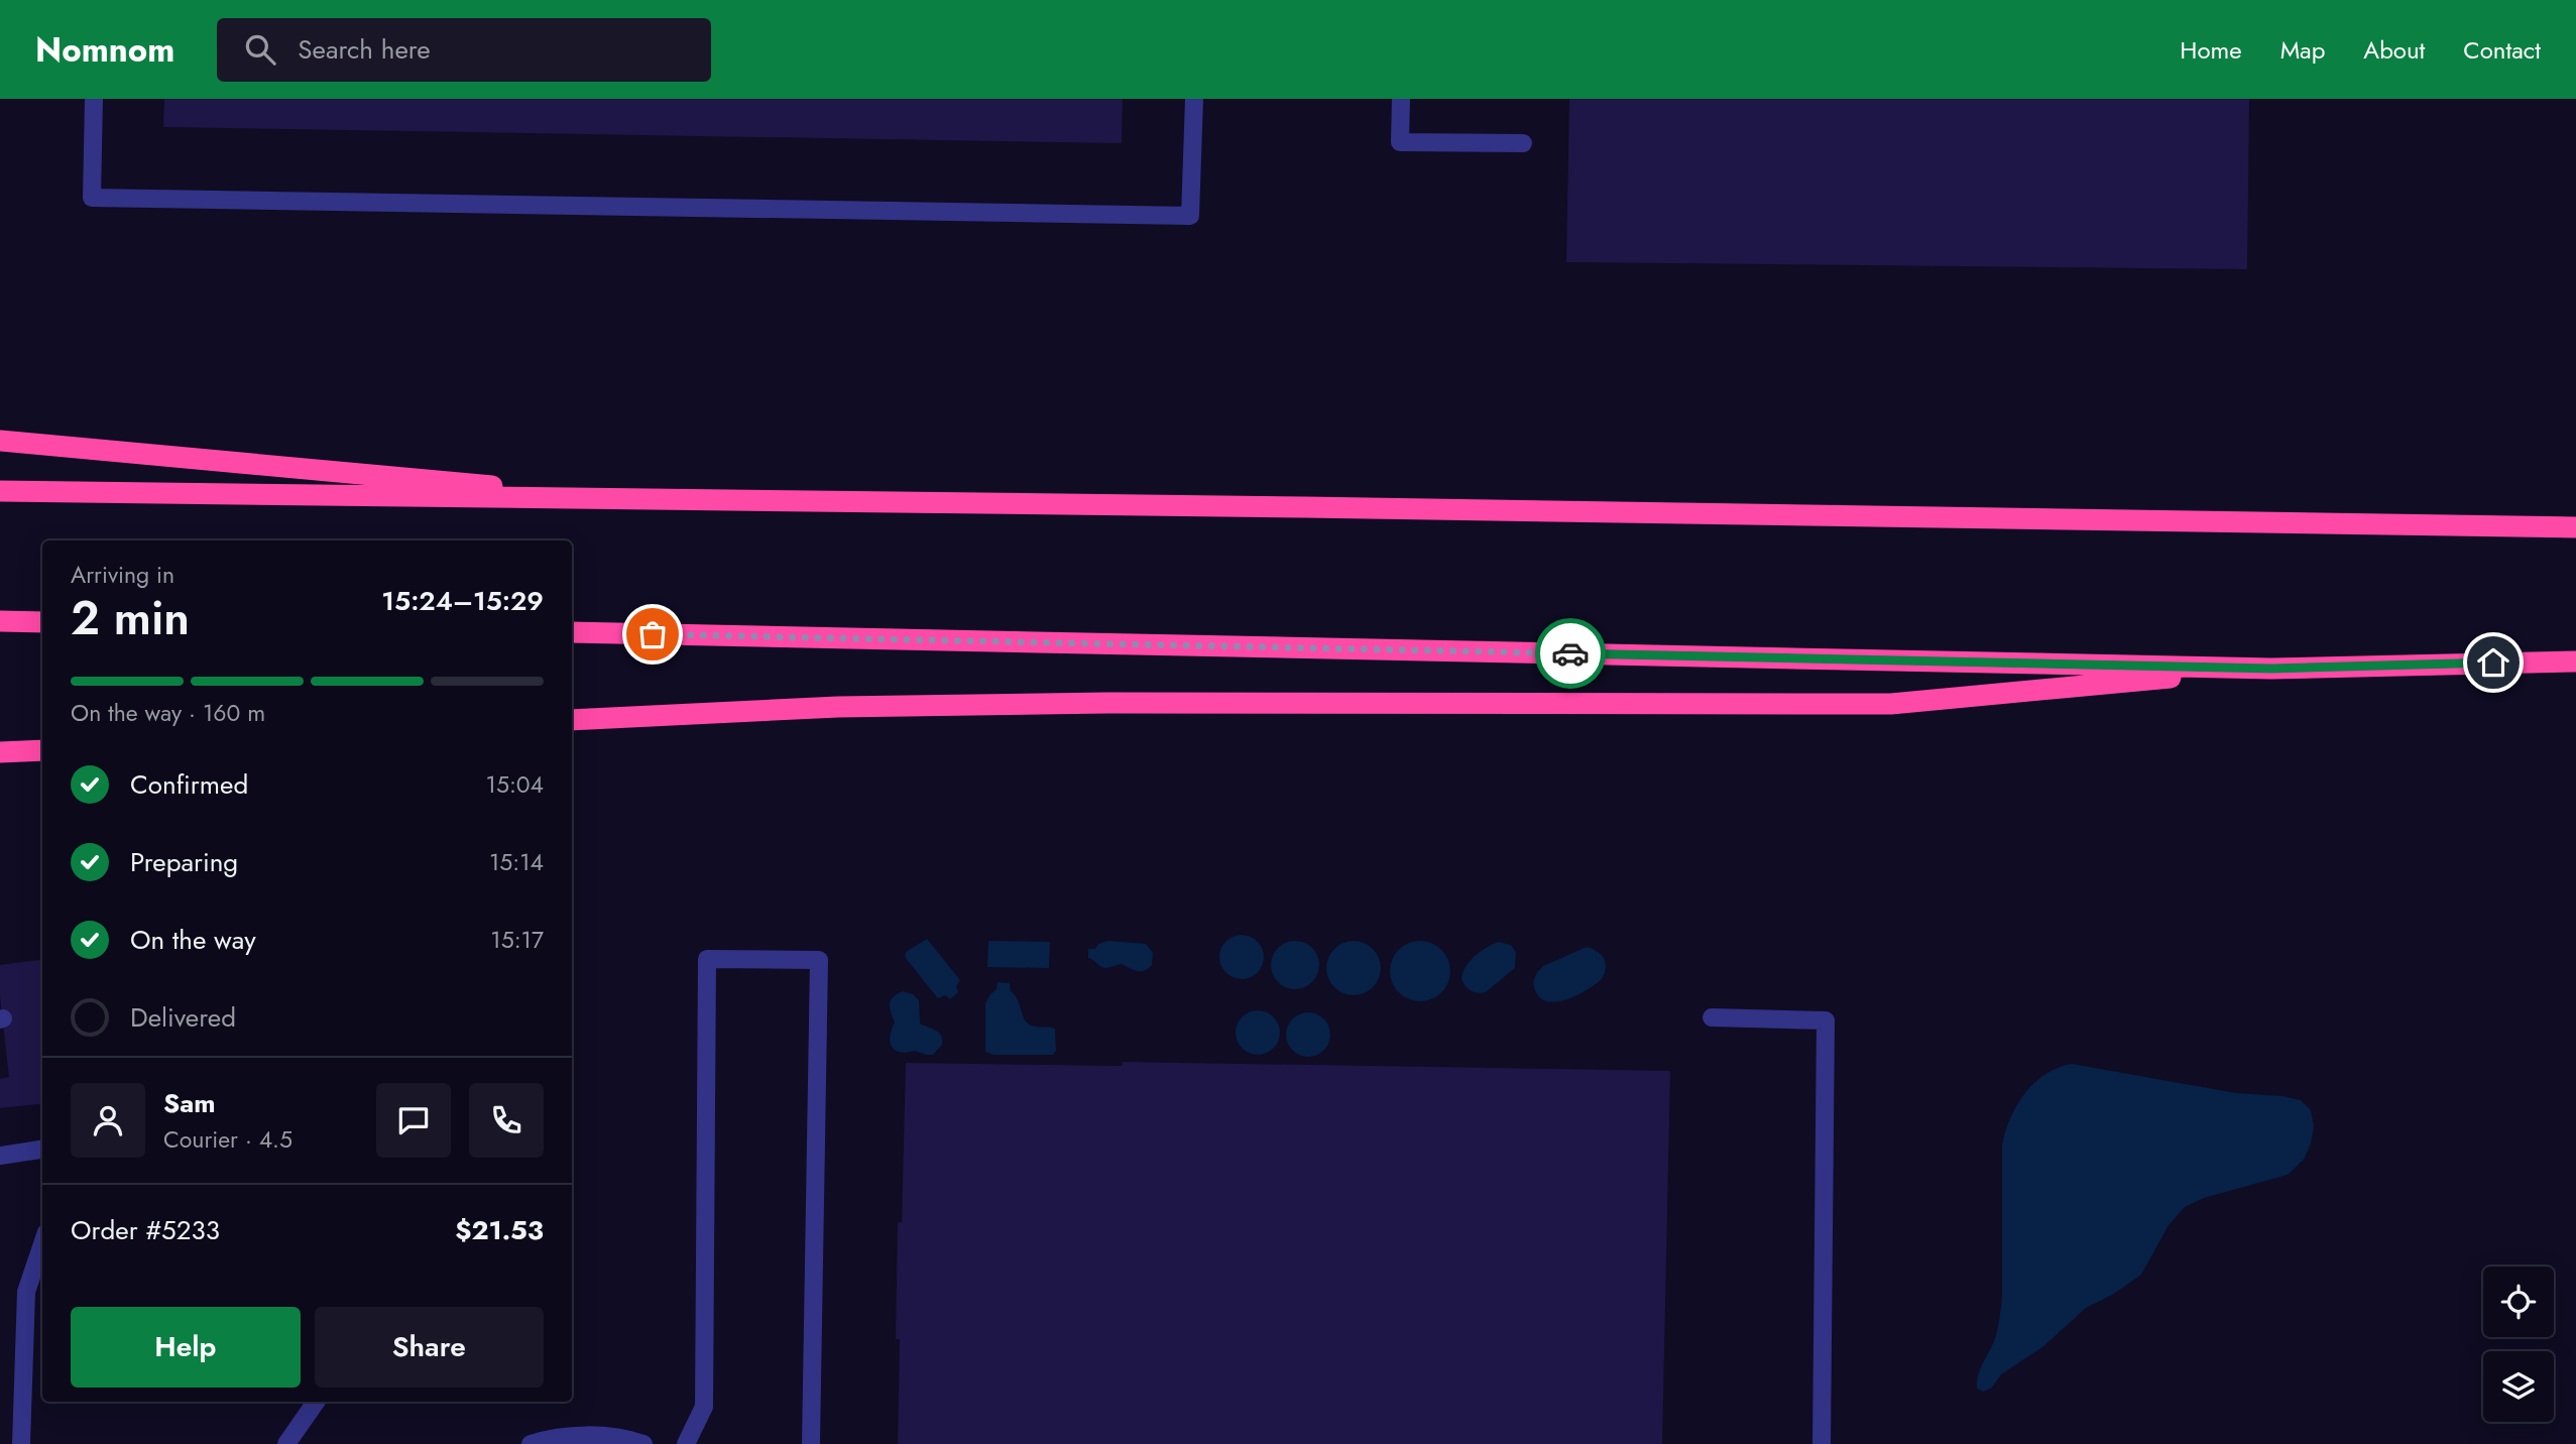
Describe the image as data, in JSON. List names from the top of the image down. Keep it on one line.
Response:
{"page":{"header":"Nomnom","search":"Search here","nav":["Home","Map","About","Contact"],"heading":["2 min","Arriving in","15:24–15:29"],"panel":["Sam","Courier · 4.5","Order #5233","$21.53"],"bar":"On the way · 160 m","list":[["Confirmed","15:04"],["Preparing","15:14"],["On the way","15:17"],"Delivered"],"buttons":["Help","Share"]}}
